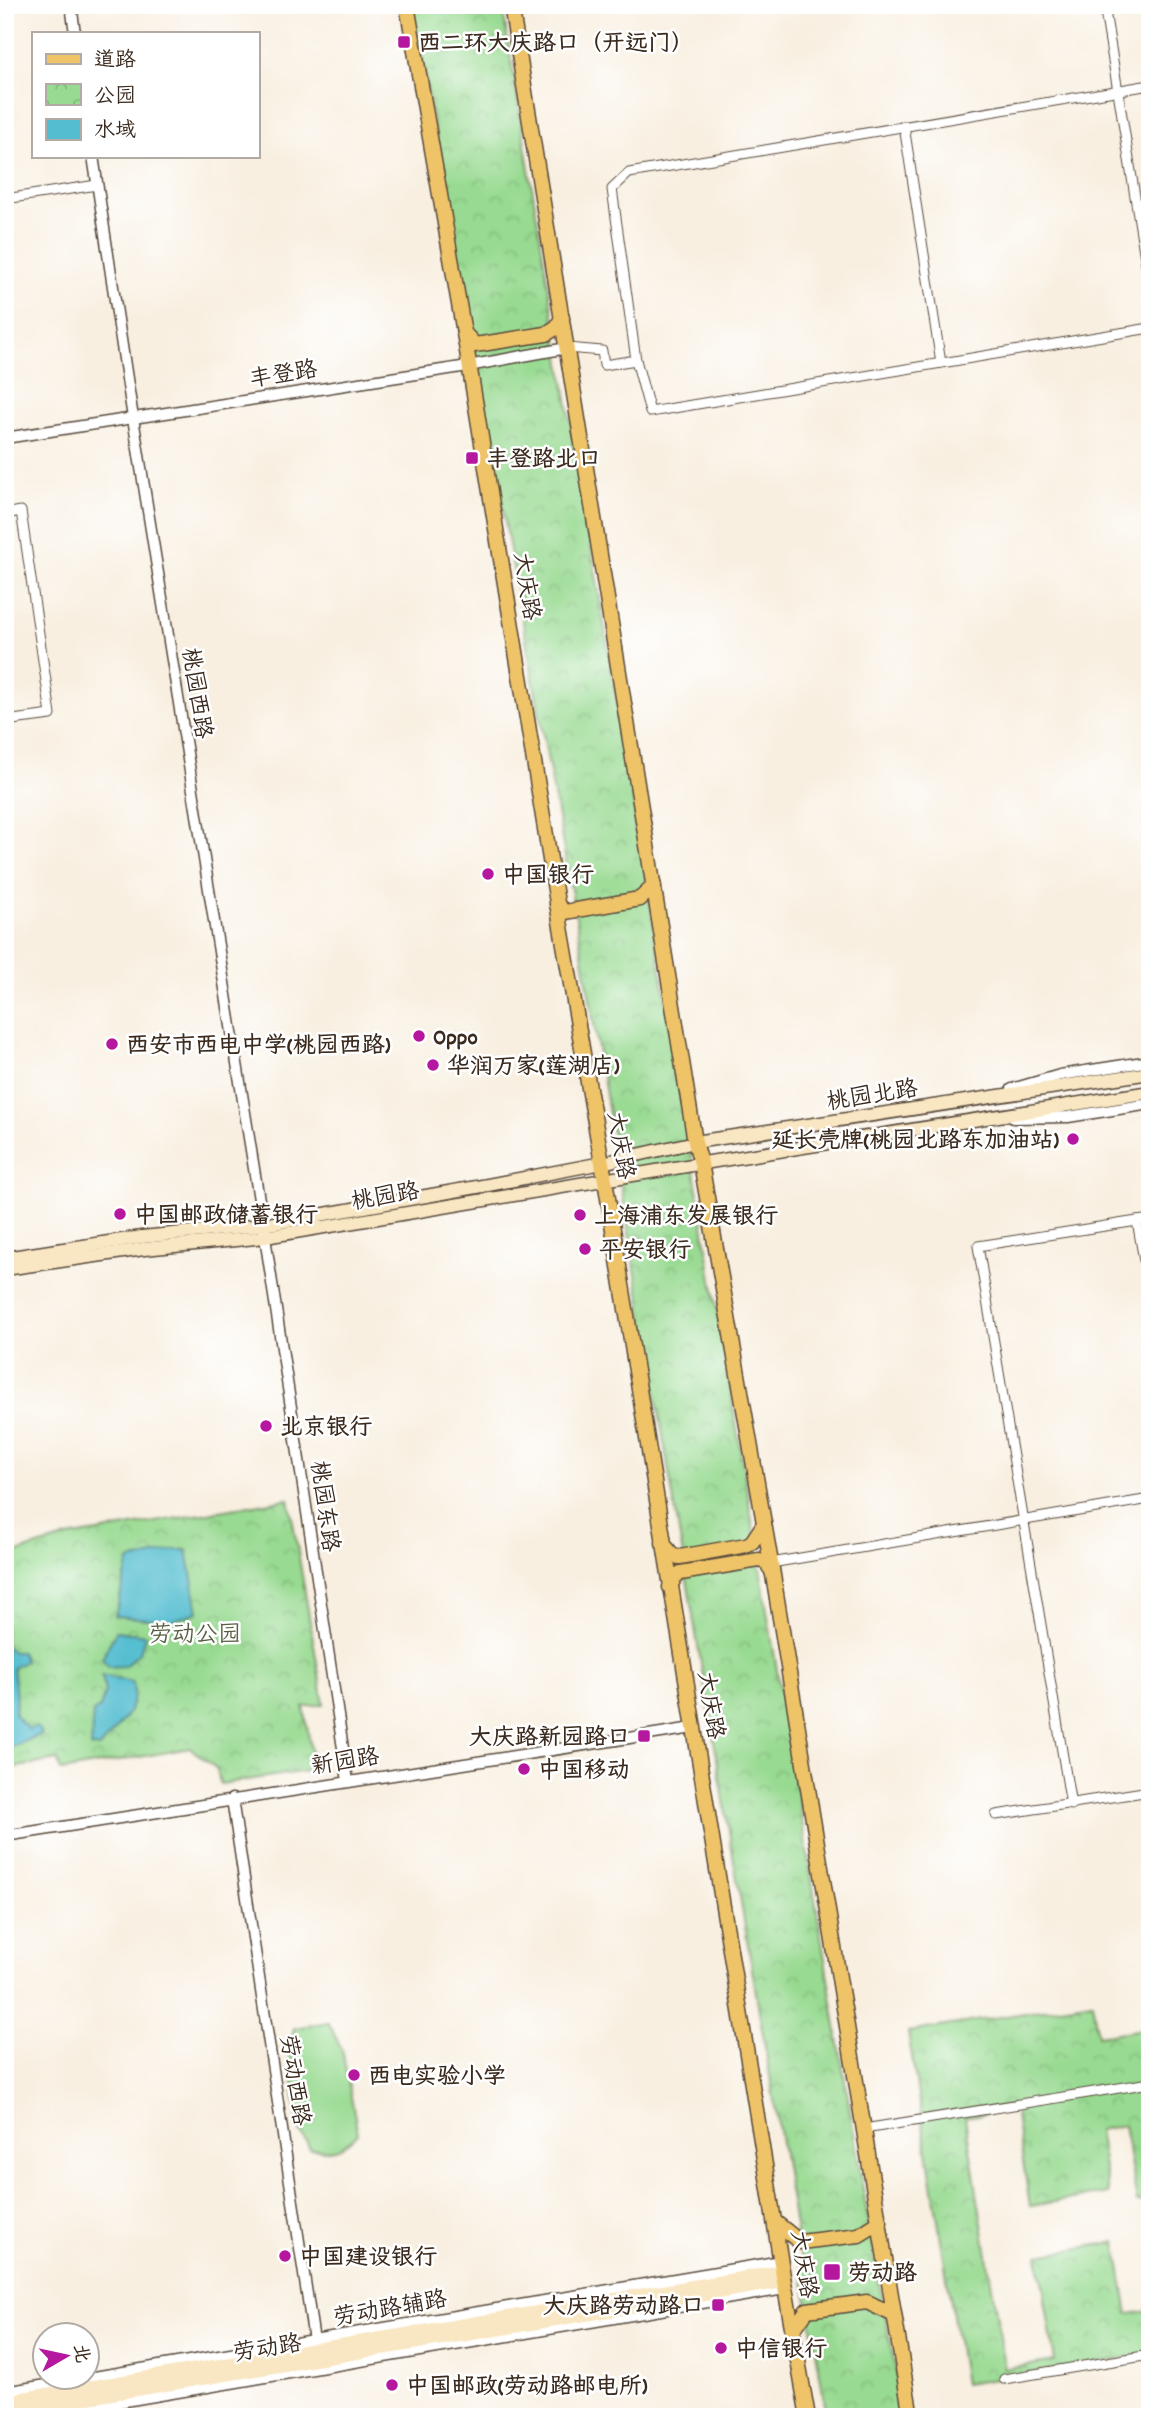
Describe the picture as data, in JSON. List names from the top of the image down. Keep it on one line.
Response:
{"streets":{"main road":["大庆路","桃园北路","桃园路","劳动路"],"street":["丰登路","桃园西路","桃园东路","新园路","劳动西路","劳动路辅路"]},"crossings":[["丰登路","大庆路"],["丰登路","桃园西路"],["大庆路","桃园北路"],["大庆路","桃园路"],["大庆路","新园路"],["大庆路","劳动路辅路"],["大庆路","劳动路"],["桃园西路","桃园路"],["桃园西路","桃园东路"],["桃园北路","桃园路"],["桃园路","桃园东路"],["桃园东路","新园路"],["新园路","劳动西路"],["劳动西路","劳动路辅路"],["劳动西路","劳动路"],["劳动路辅路","劳动路"]],"parks":["劳动公园"],"places":{"transit":["西二环大庆路口（开远门）","丰登路北口","大庆路新园路口","劳动路","大庆路劳动路口"],"other":["中国银行","Oppo","西安市西电中学(桃园西路)","华润万家(莲湖店)","延长壳牌(桃园北路东加油站)","中国邮政储蓄银行","上海浦东发展银行","平安银行","北京银行","中国移动","西电实验小学","中国建设银行","中信银行","中国邮政(劳动路邮电所)"]},"legend":["道路","公园","水域"],"north":"right"}
